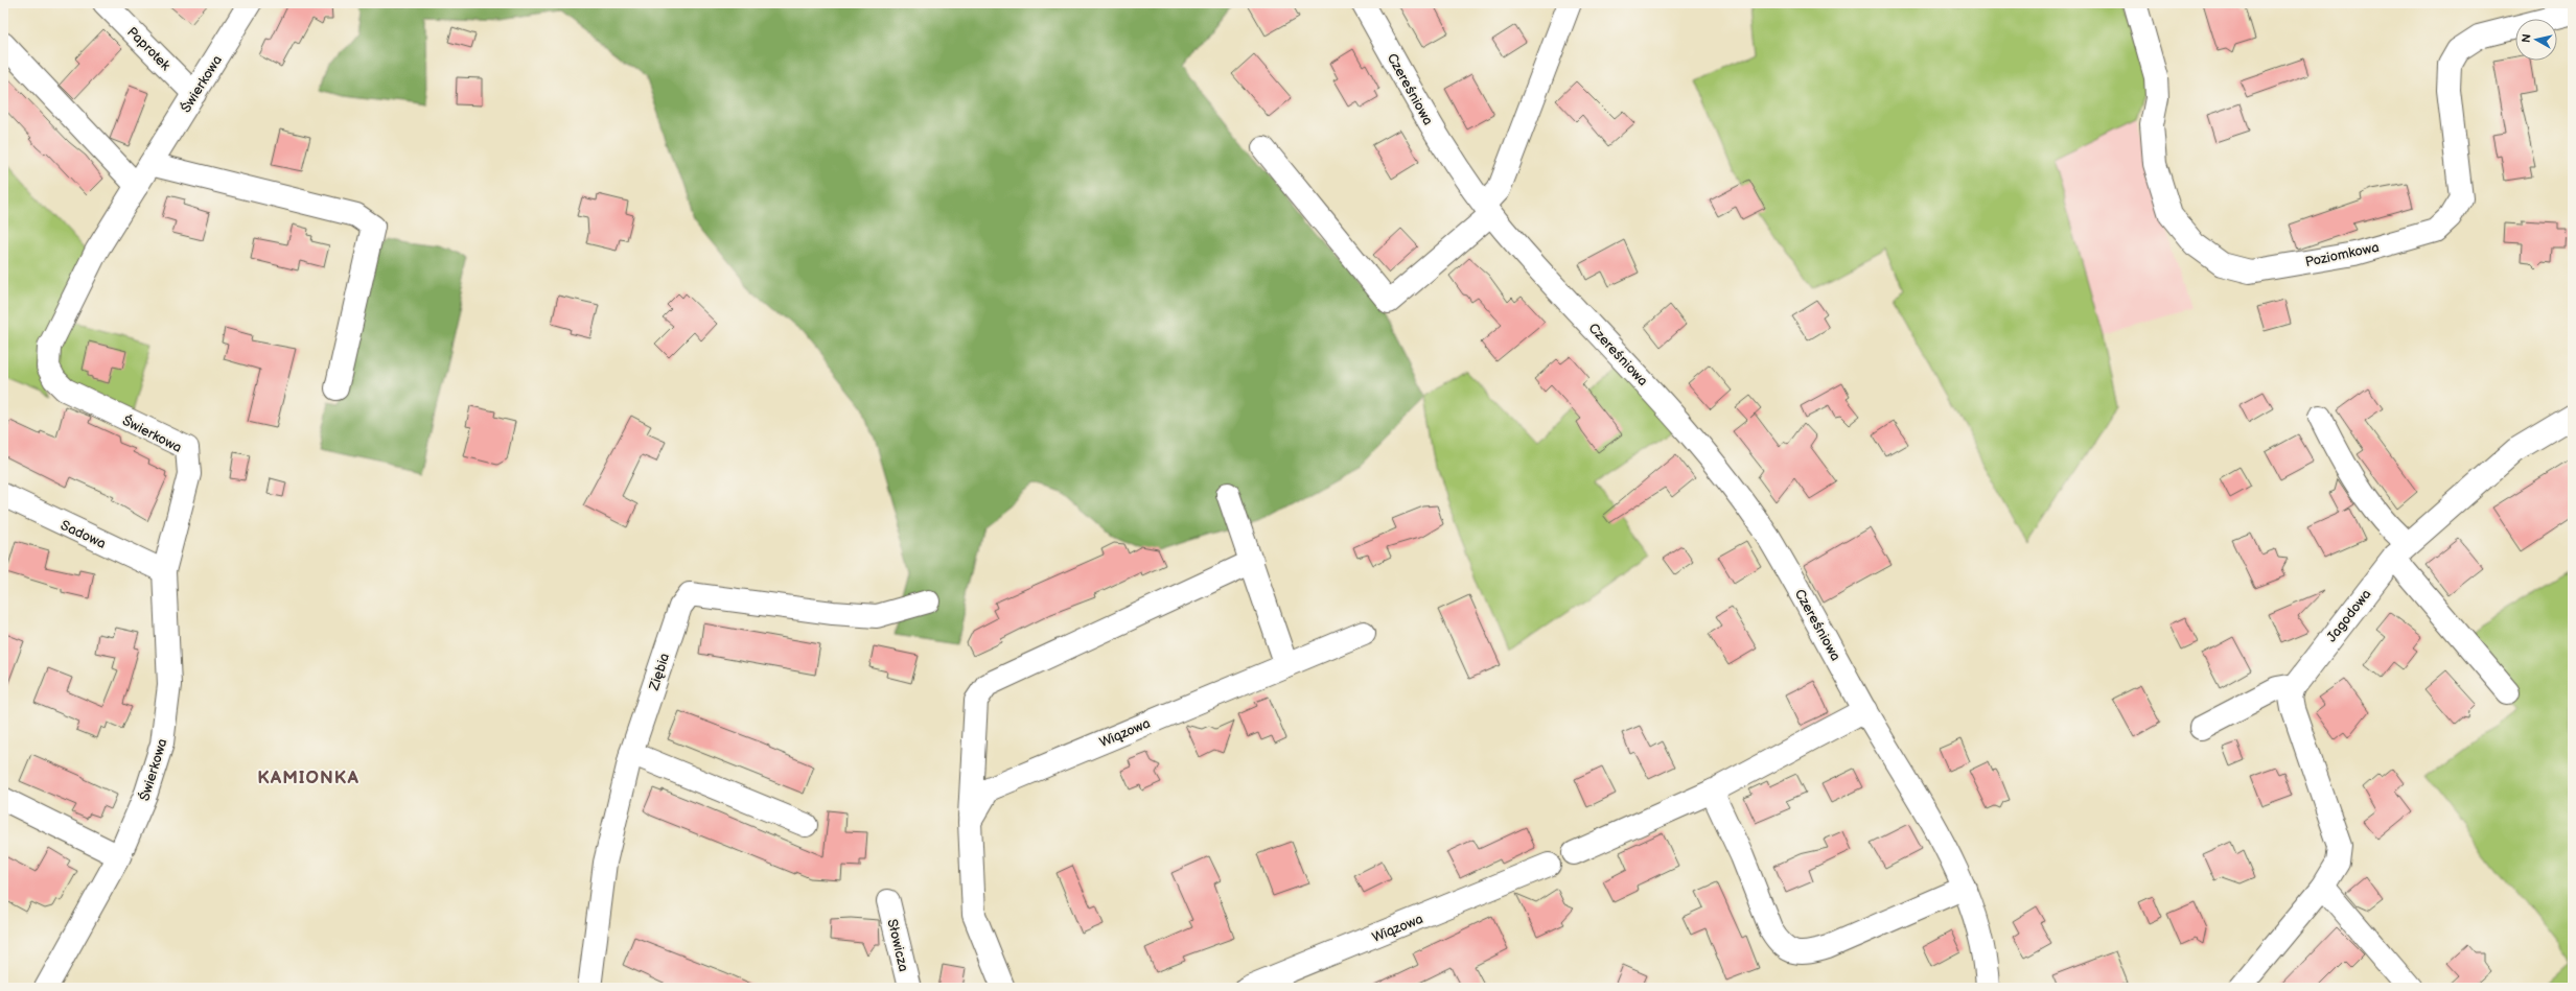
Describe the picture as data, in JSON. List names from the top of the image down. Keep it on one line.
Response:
{"streets":{"street":["Paprotek","Świerkowa","Czereśniowa","Poziomkowa","Sadowa","Jagodowa","Ziębia","Wiązowa","Słowicza"]},"crossings":[["Paprotek","Świerkowa"],["Świerkowa","Sadowa"]],"districts":["KAMIONKA"],"north":"left"}
